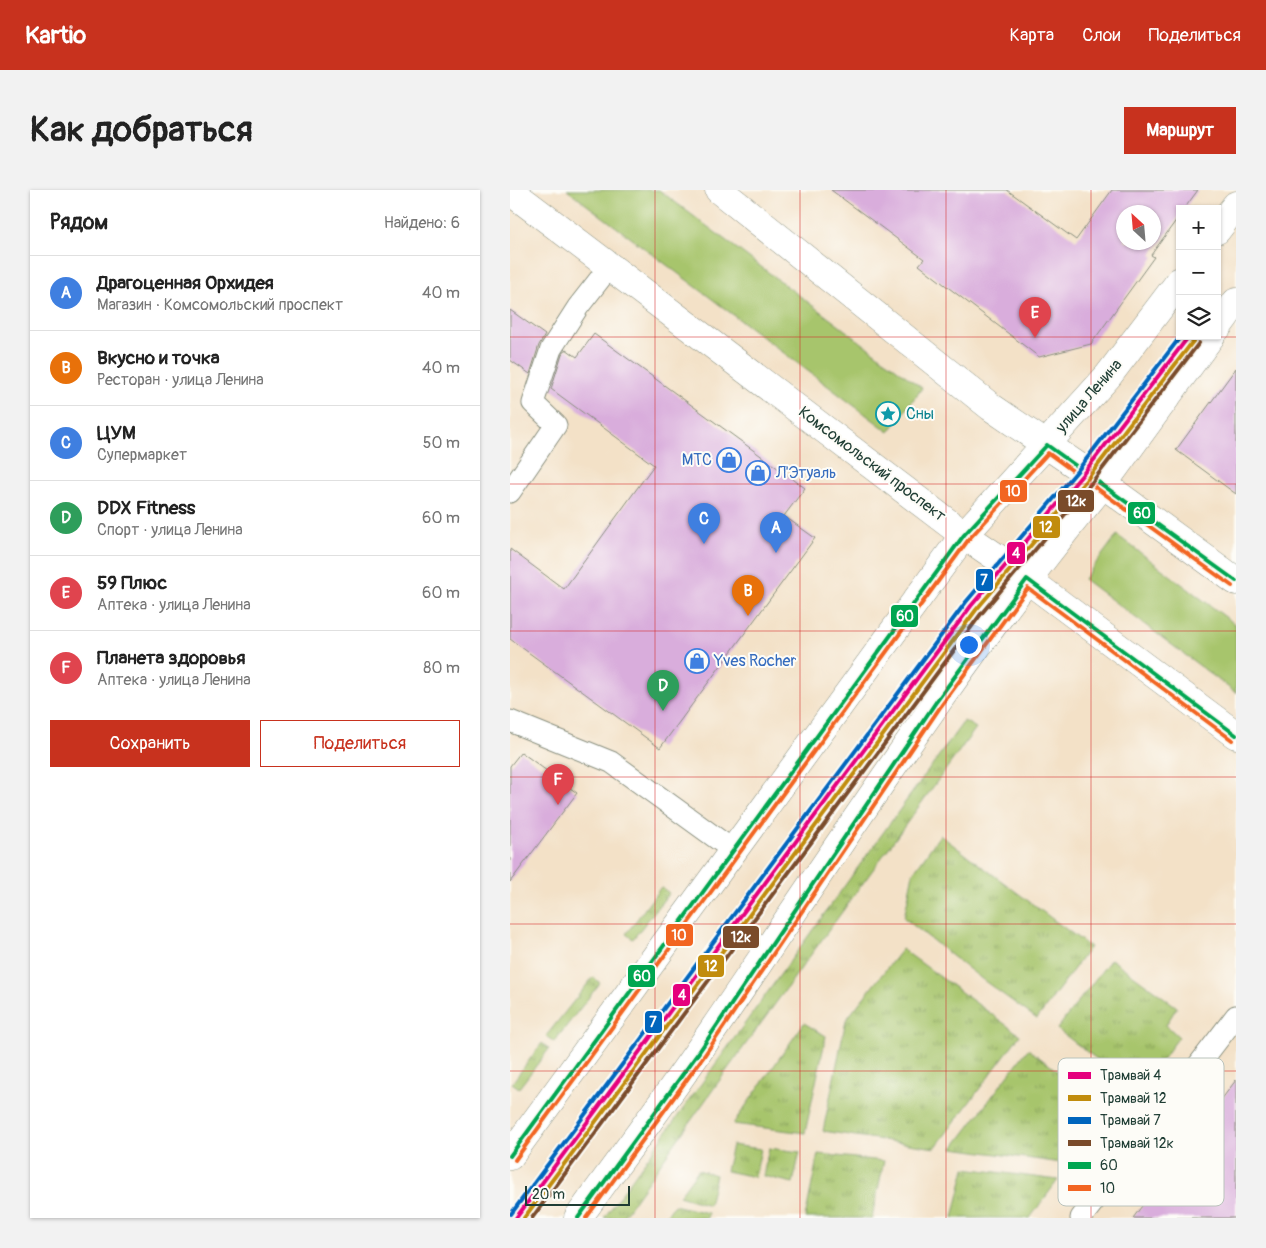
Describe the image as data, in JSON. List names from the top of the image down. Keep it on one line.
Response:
{"streets":{"main road":["улица Ленина","Комсомольский проспект"]},"crossings":[["улица Ленина","Комсомольский проспект"]],"places":{"place":["Сны"],"shop":["МТС","Л'Этуаль","Yves Rocher"]},"lines":["tram line 4","tram line 12","tram line 7","tram line 12к","transit line 60","transit line 10"],"legend":["Трамвай 4","Трамвай 12","Трамвай 7","Трамвай 12к","60","10"],"scale_bar":"20 m","north":"top left","page":{"header":"Kartio","nav":["Карта","Слои","Поделиться"],"buttons":["Маршрут",["Сохранить","Поделиться"]],"title":"Как добраться","heading":["Рядом","Найдено: 6"],"map_buttons":["+","−"],"list":[{"mark":"A","name":"Драгоценная Орхидея","note":"Магазин · Комсомольский проспект","value":"40 m"},{"mark":"B","name":"Вкусно и точка","note":"Ресторан · улица Ленина","value":"40 m"},{"mark":"C","name":"ЦУМ","note":"Супермаркет","value":"50 m"},{"mark":"D","name":"DDX Fitness","note":"Спорт · улица Ленина","value":"60 m"},{"mark":"E","name":"59 Плюс","note":"Аптека · улица Ленина","value":"60 m"},{"mark":"F","name":"Планета здоровья","note":"Аптека · улица Ленина","value":"80 m"}],"pins":["E","C","A","B","D","F"],"scale":"20 m"}}
